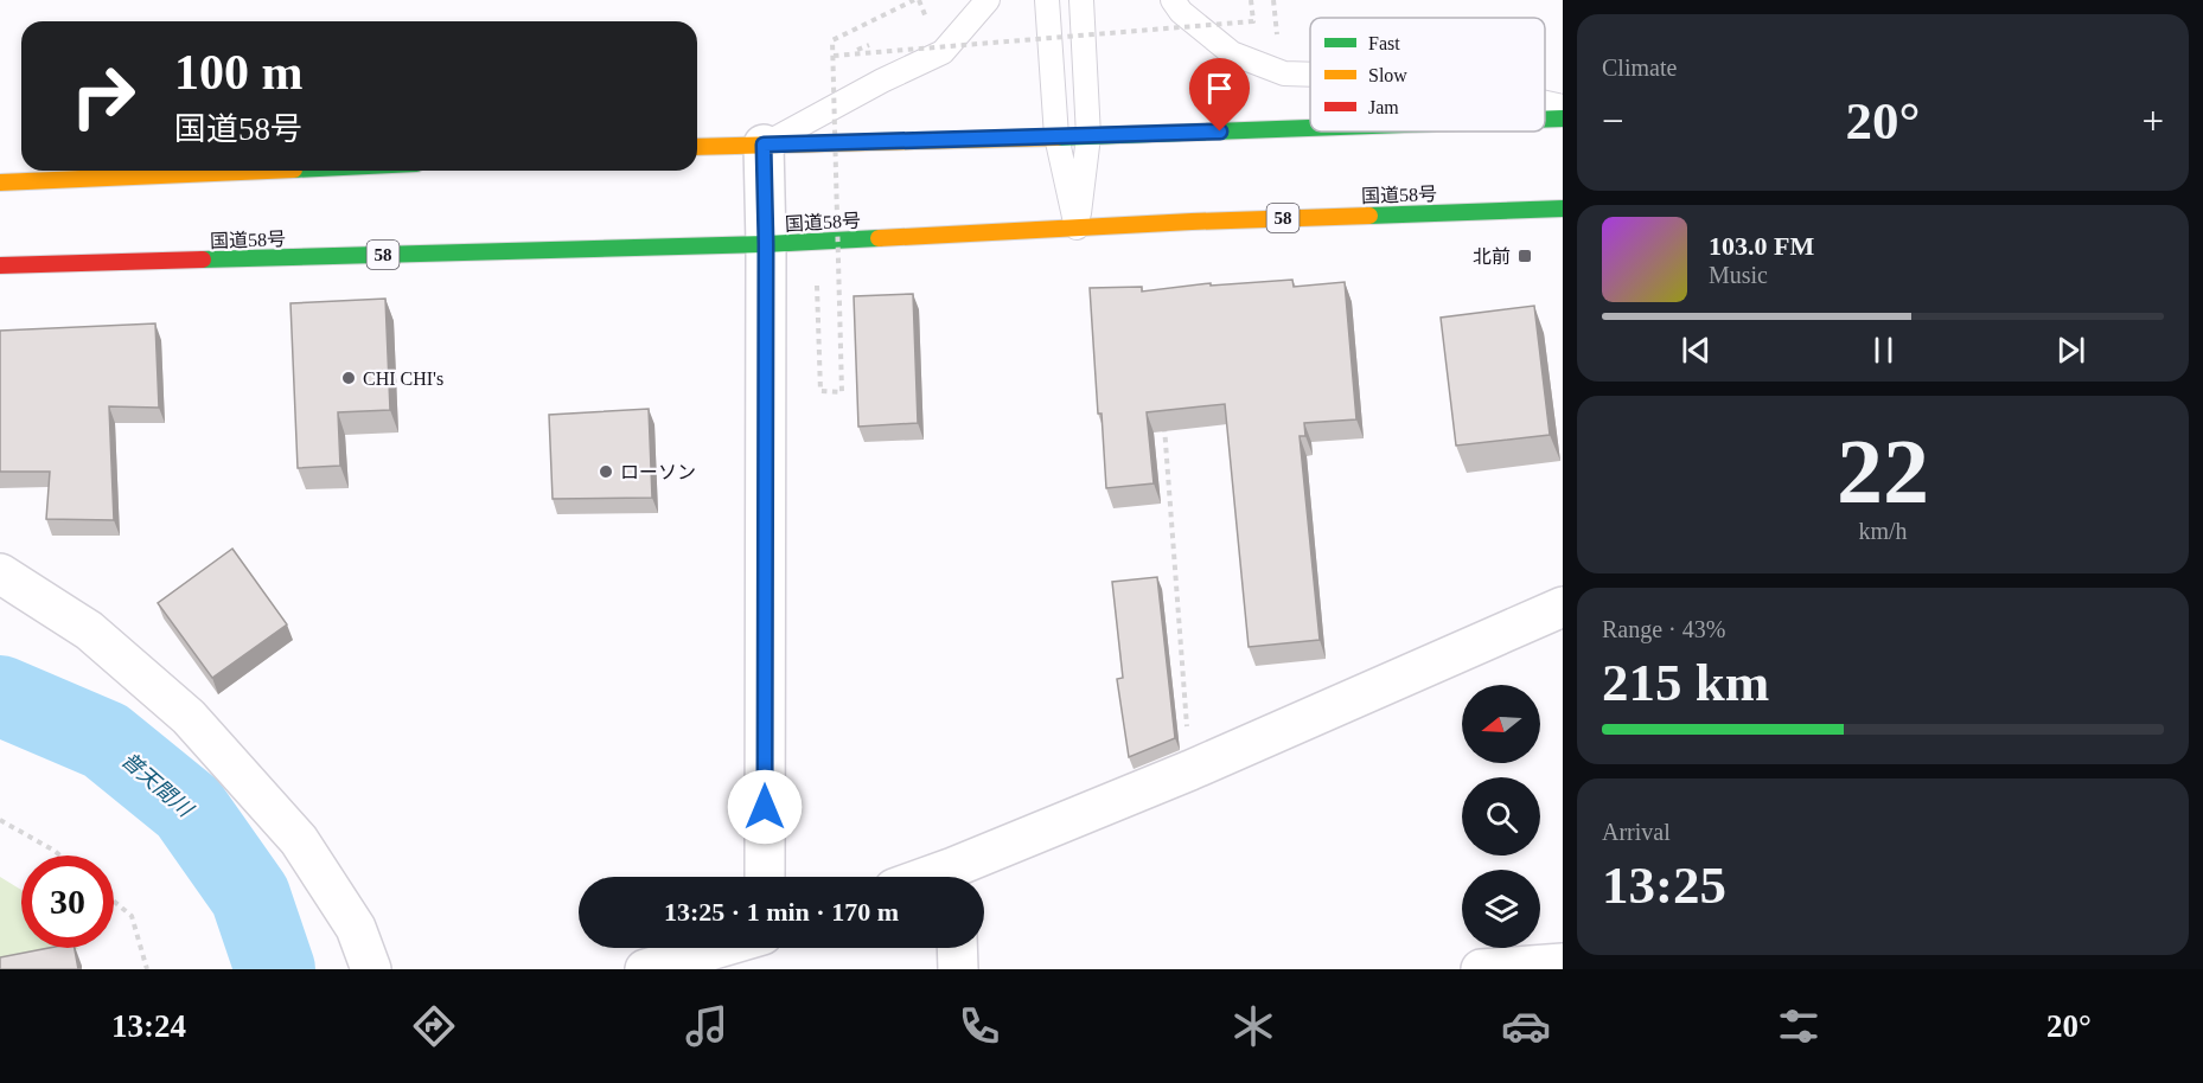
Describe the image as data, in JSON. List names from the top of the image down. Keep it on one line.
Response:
{"streets":{"highway":["国道58号","58"]},"water":["普天間川"],"places":{"transit":["北前"],"other":["CHI CHI's","ローソン"]},"legend":["Fast","Slow","Jam"],"north":"left","page":{"tile":["Climate",["22","km/h"],["Range · 43%","215 km"],["Arrival","13:25"]],"turn":["100 m","国道58号"],"heat":["−","20°","+"],"song":["103.0 FM","Music"],"limit":"30","trip":"13:25 · 1 min · 170 m","tabs":["13:24","20°"]}}
